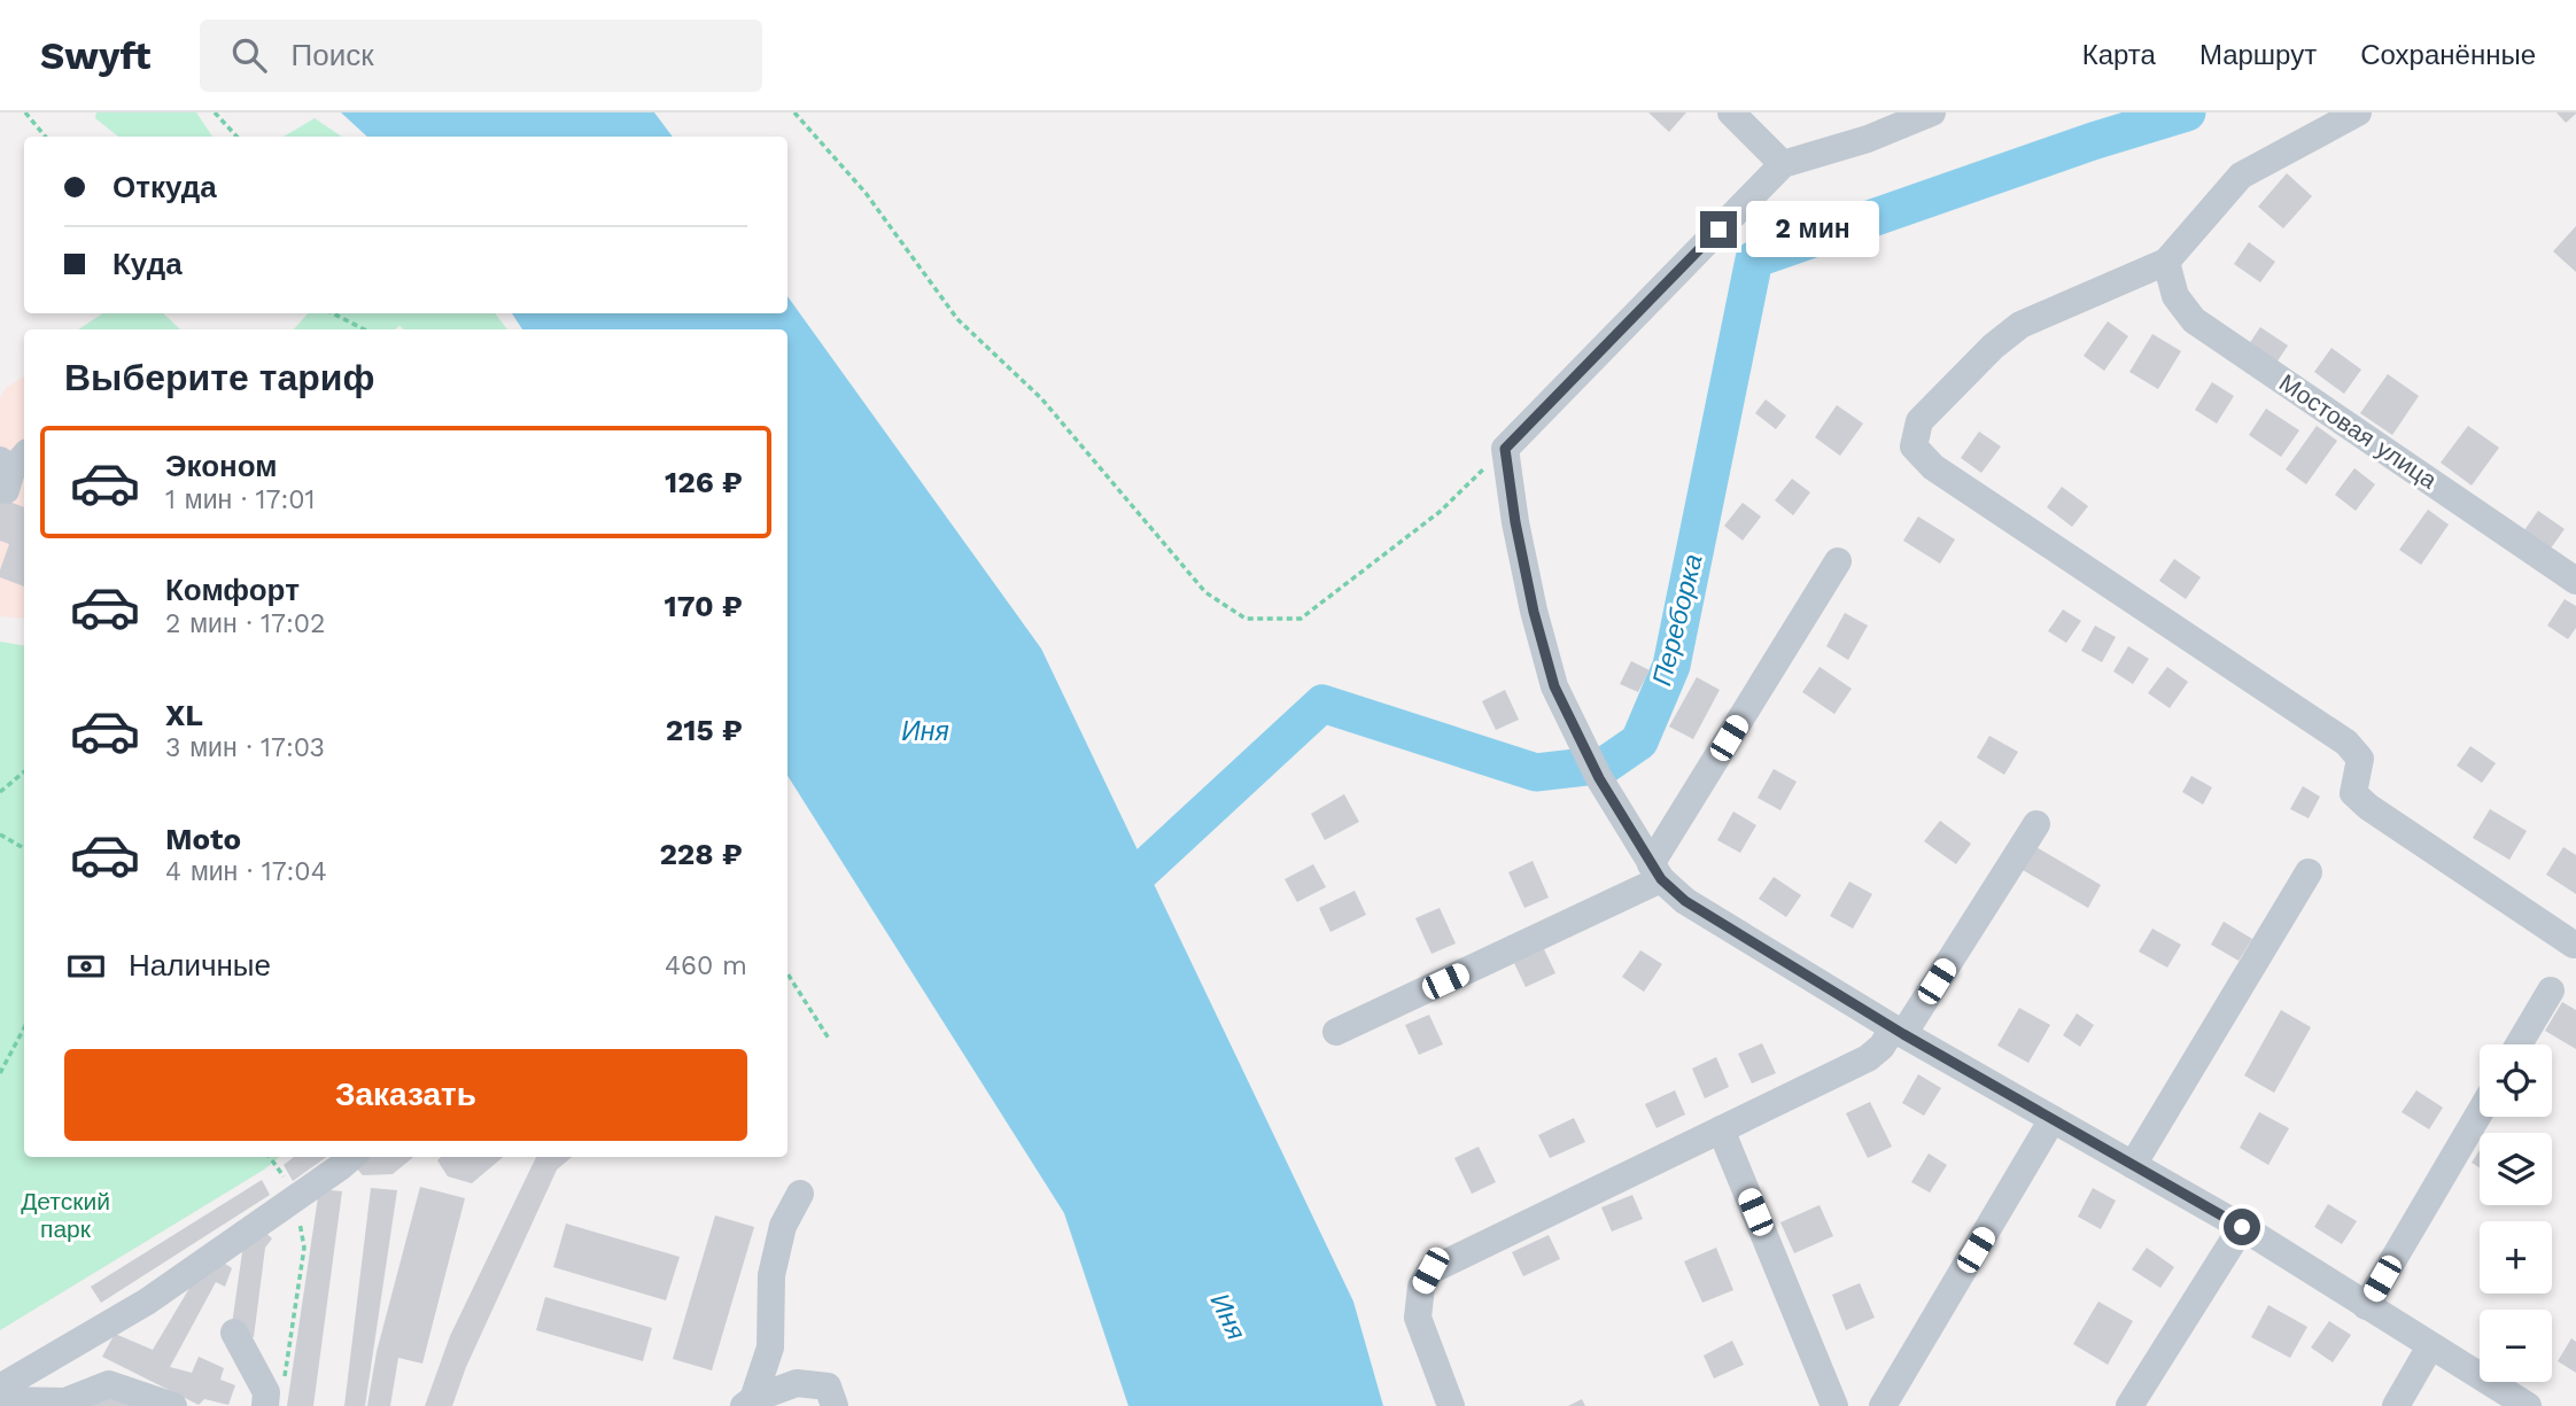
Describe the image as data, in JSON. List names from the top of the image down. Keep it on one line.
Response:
{"streets":{"street":["Мостовая улица"]},"water":["Переборка","Иня"],"parks":["Детский парк"],"page":{"header":"Swyft","search":"Поиск","nav":["Карта","Маршрут","Сохранённые"],"banner":["Откуда","Куда"],"bubble":"2 мин","heading":"Выберите тариф","list":[{"name":"Эконом","note":"1 мин · 17:01","value":"126 ₽"},{"name":"Комфорт","note":"2 мин · 17:02","value":"170 ₽"},{"name":"XL","note":"3 мин · 17:03","value":"215 ₽"},{"name":"Moto","note":"4 мин · 17:04","value":"228 ₽"}],"pay":["Наличные","460 m"],"buttons":"Заказать","map_buttons":["+","−"]}}
